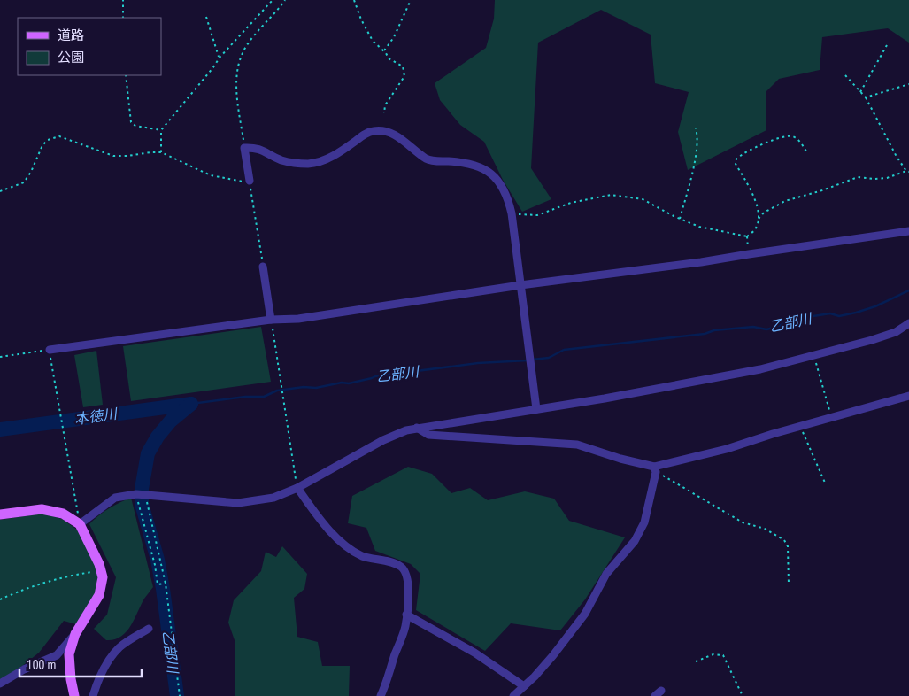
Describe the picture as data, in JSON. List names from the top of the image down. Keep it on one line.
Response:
{"water":["乙部川","本徳川"],"legend":["道路","公園"],"scale_bar":"100 m"}
